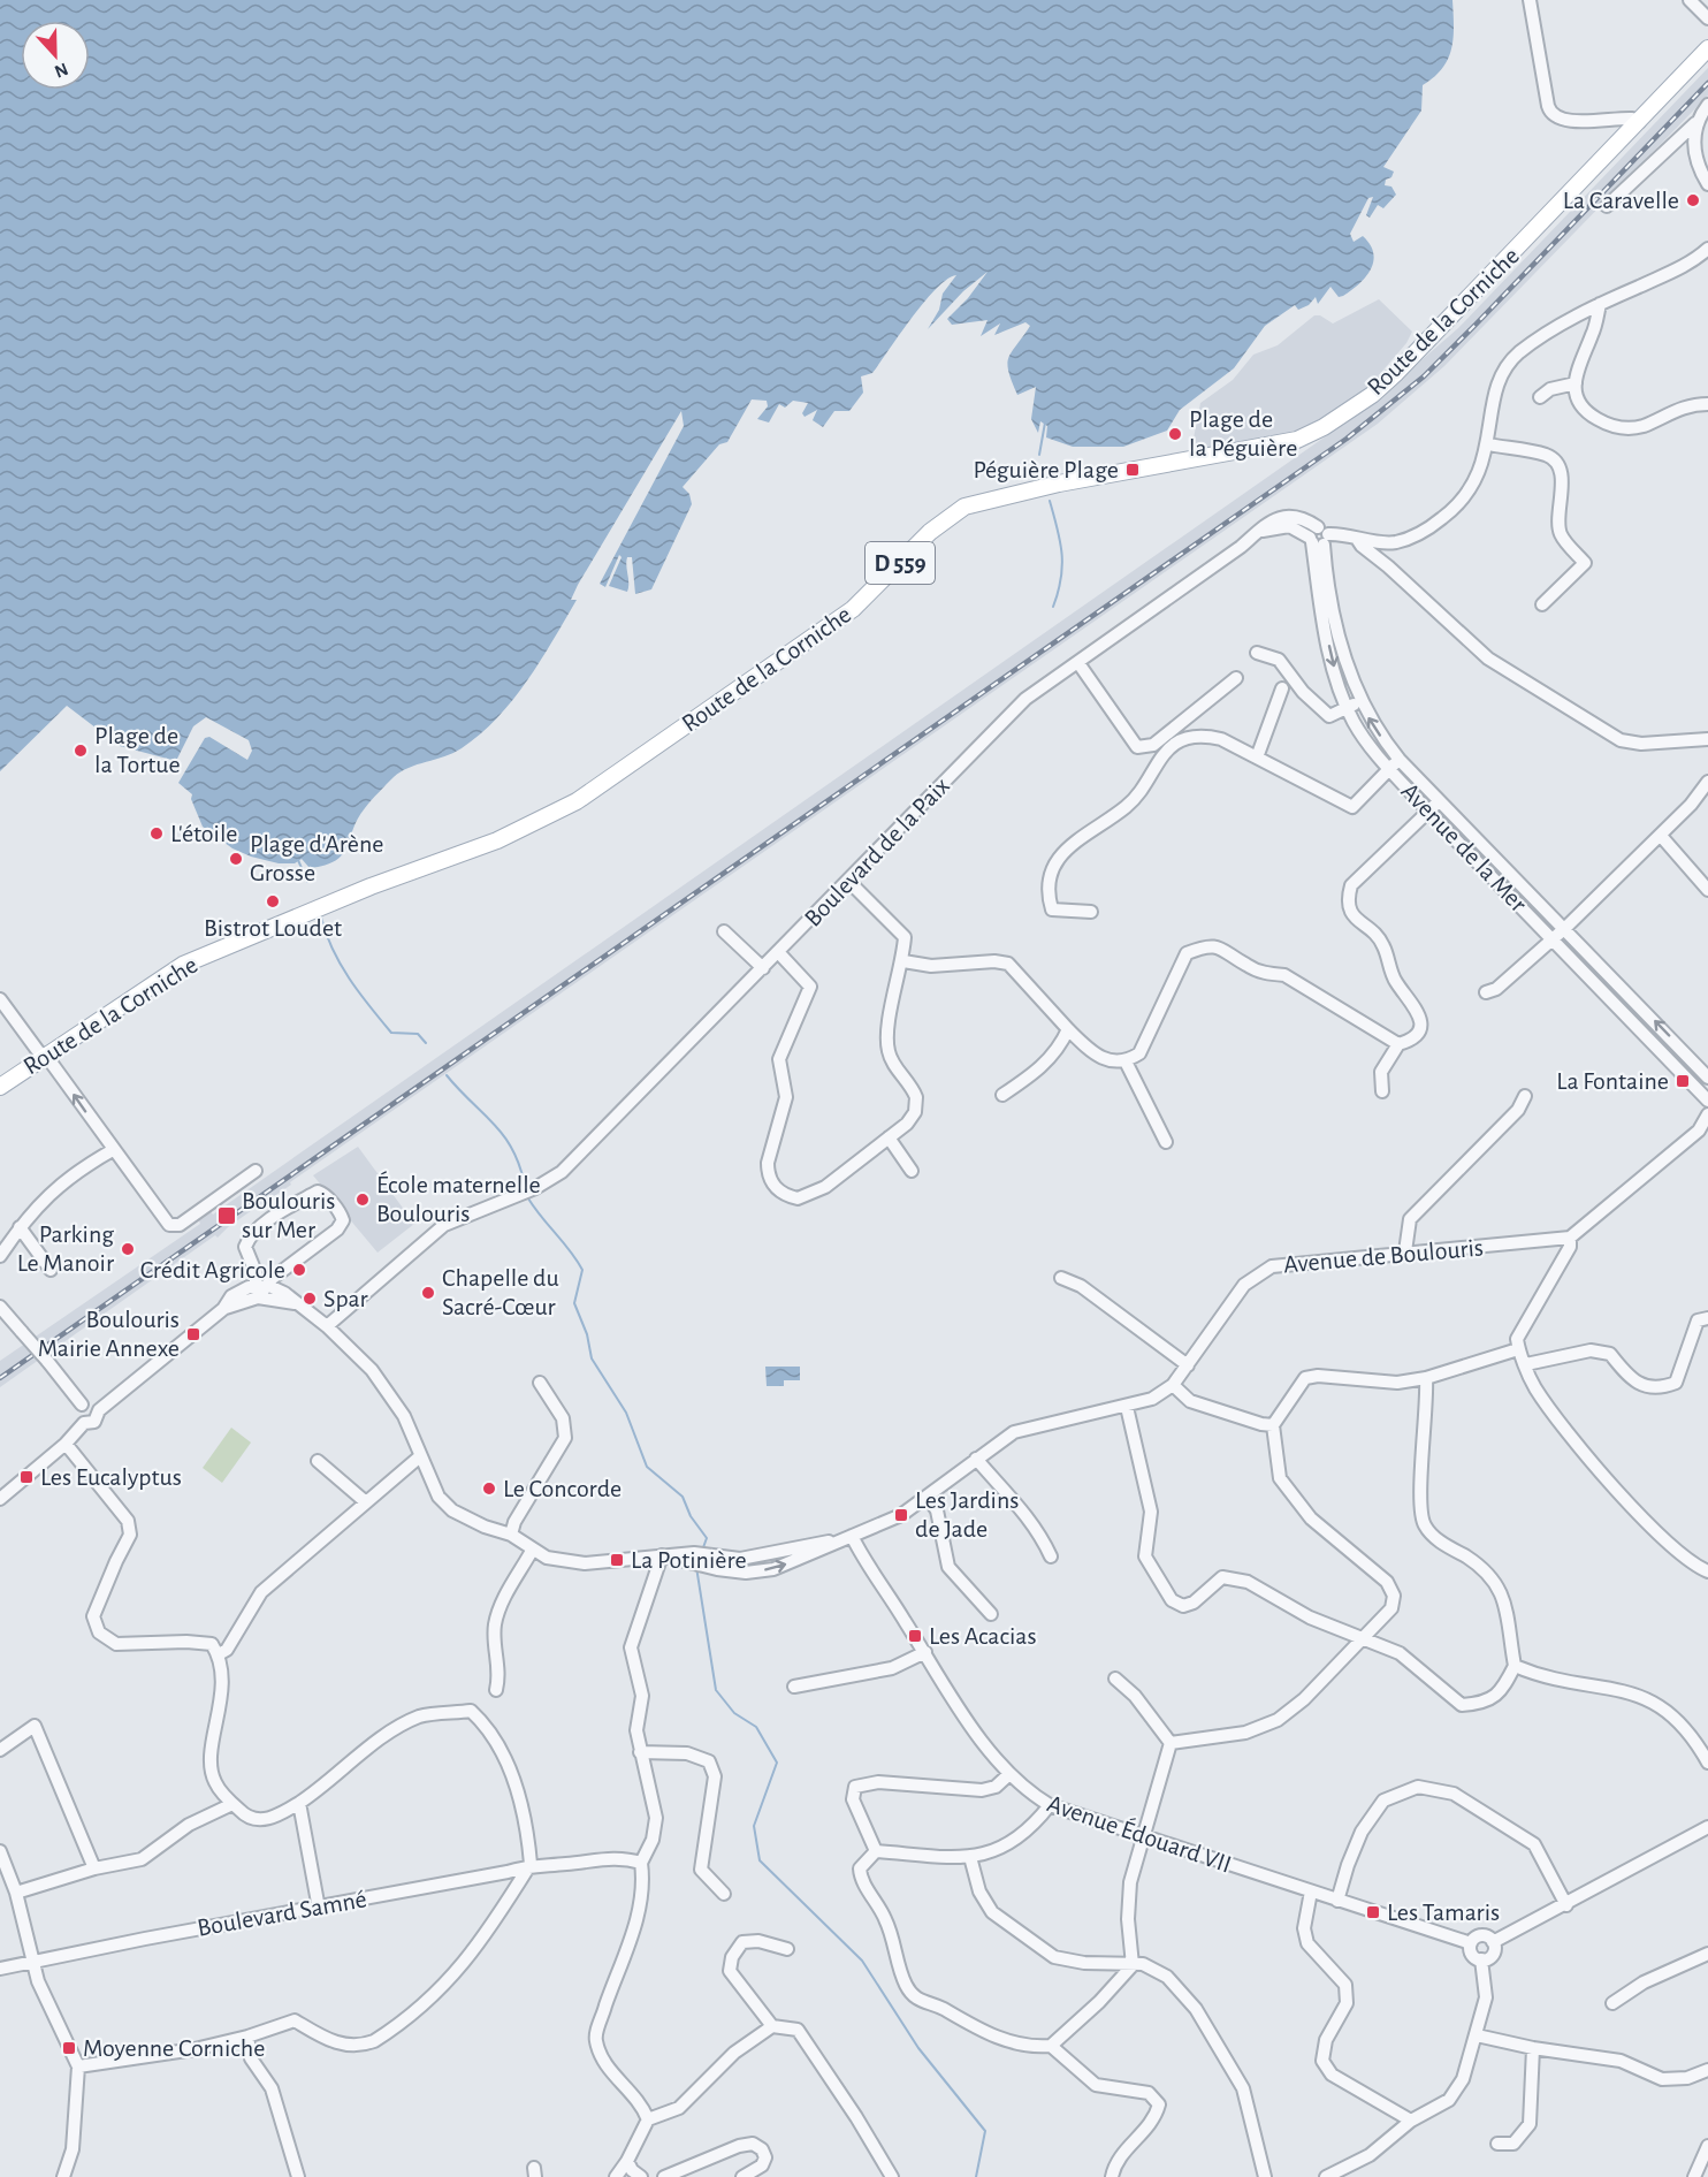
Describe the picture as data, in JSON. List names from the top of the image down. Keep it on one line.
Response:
{"streets":{"main road":["Route de la Corniche","D 559"],"street":["Avenue de la Mer","Boulevard de la Paix","Avenue de Boulouris","Avenue Édouard VII","Boulevard Samné"]},"crossings":[["Avenue de la Mer","Boulevard de la Paix"],["Avenue de Boulouris","Avenue Édouard VII"]],"places":{"other":["La Caravelle","Plage de la Péguière","Plage de la Tortue","L'étoile","Plage d'Arène Grosse","Bistrot Loudet","École maternelle Boulouris","Parking Le Manoir","Crédit Agricole","Chapelle du Sacré-Cœur","Spar","Le Concorde"],"transit":["Péguière Plage","La Fontaine","Boulouris sur Mer","Boulouris Mairie Annexe","Les Eucalyptus","Les Jardins de Jade","La Potinière","Les Acacias","Les Tamaris","Moyenne Corniche"]},"north":"bottom"}
